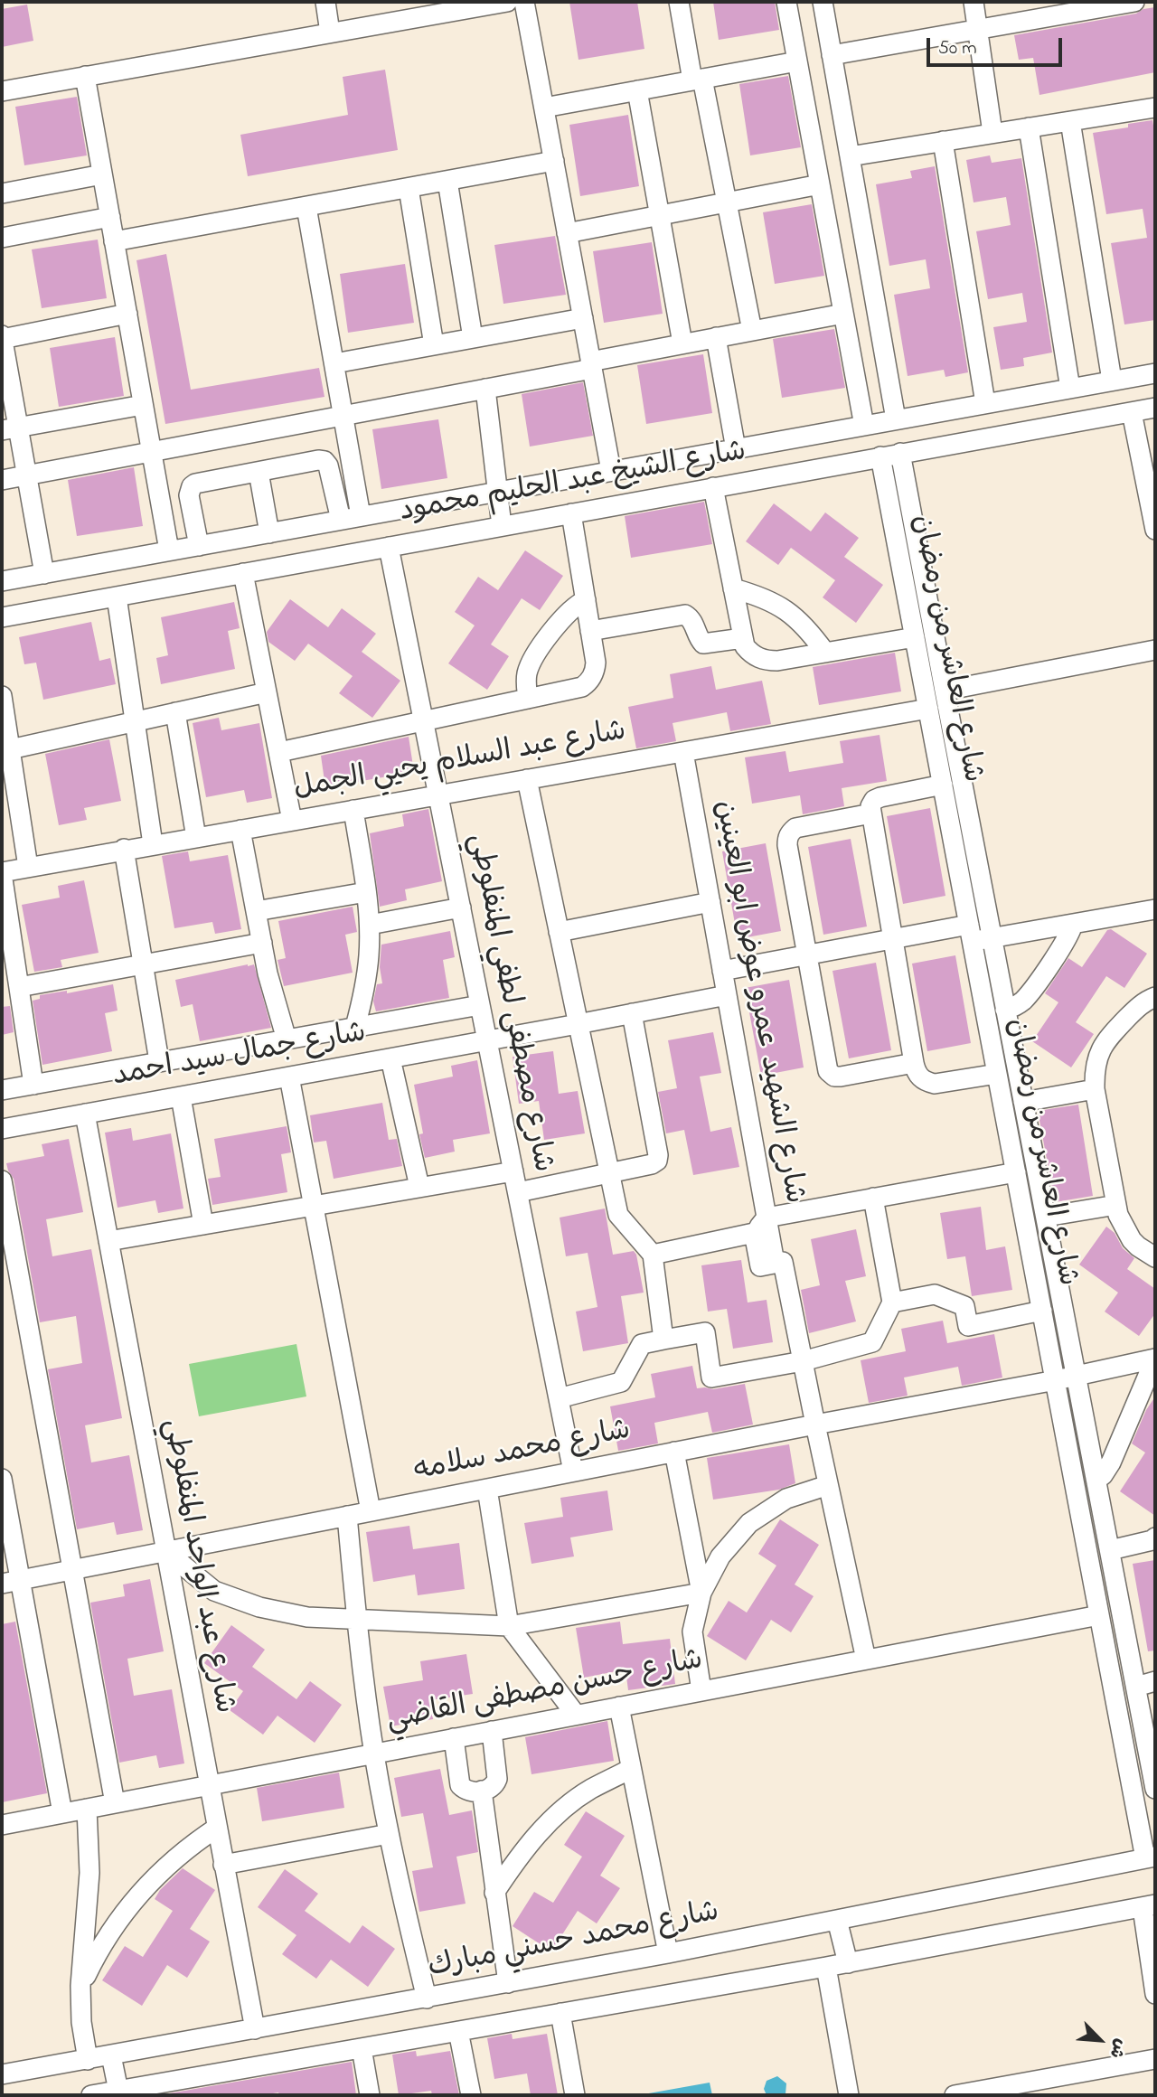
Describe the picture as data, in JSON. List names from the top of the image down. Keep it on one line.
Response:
{"streets":{"street":["شارع الشيخ عبد الحليم محمود","شارع العاشر من رمضان","شارع عبد السلام يحيي الجمل","شارع الشهيد عمرو عوض ابو العينين","شارع مصطفى لطفي المنفلوطي","شارع جمال سيد احمد","شارع محمد سلامه","شارع عبد الواحد المنفلوطي","شارع حسن مصطفى القاضي","شارع محمد حسني مبارك"]},"crossings":[["شارع الشيخ عبد الحليم محمود","شارع العاشر من رمضان"],["شارع الشيخ عبد الحليم محمود","شارع مصطفى لطفي المنفلوطي"],["شارع العاشر من رمضان","شارع عبد السلام يحيي الجمل"],["شارع العاشر من رمضان","شارع محمد سلامه"],["شارع العاشر من رمضان","شارع حسن مصطفى القاضي"],["شارع العاشر من رمضان","شارع محمد حسني مبارك"],["شارع عبد السلام يحيي الجمل","شارع الشهيد عمرو عوض ابو العينين"],["شارع عبد السلام يحيي الجمل","شارع مصطفى لطفي المنفلوطي"],["شارع الشهيد عمرو عوض ابو العينين","شارع جمال سيد احمد"],["شارع الشهيد عمرو عوض ابو العينين","شارع محمد سلامه"],["شارع الشهيد عمرو عوض ابو العينين","شارع حسن مصطفى القاضي"],["شارع مصطفى لطفي المنفلوطي","شارع جمال سيد احمد"],["شارع مصطفى لطفي المنفلوطي","شارع محمد سلامه"],["شارع جمال سيد احمد","شارع عبد الواحد المنفلوطي"],["شارع محمد سلامه","شارع عبد الواحد المنفلوطي"],["شارع عبد الواحد المنفلوطي","شارع حسن مصطفى القاضي"],["شارع عبد الواحد المنفلوطي","شارع محمد حسني مبارك"]],"scale_bar":"50 m","north":"bottom right"}
